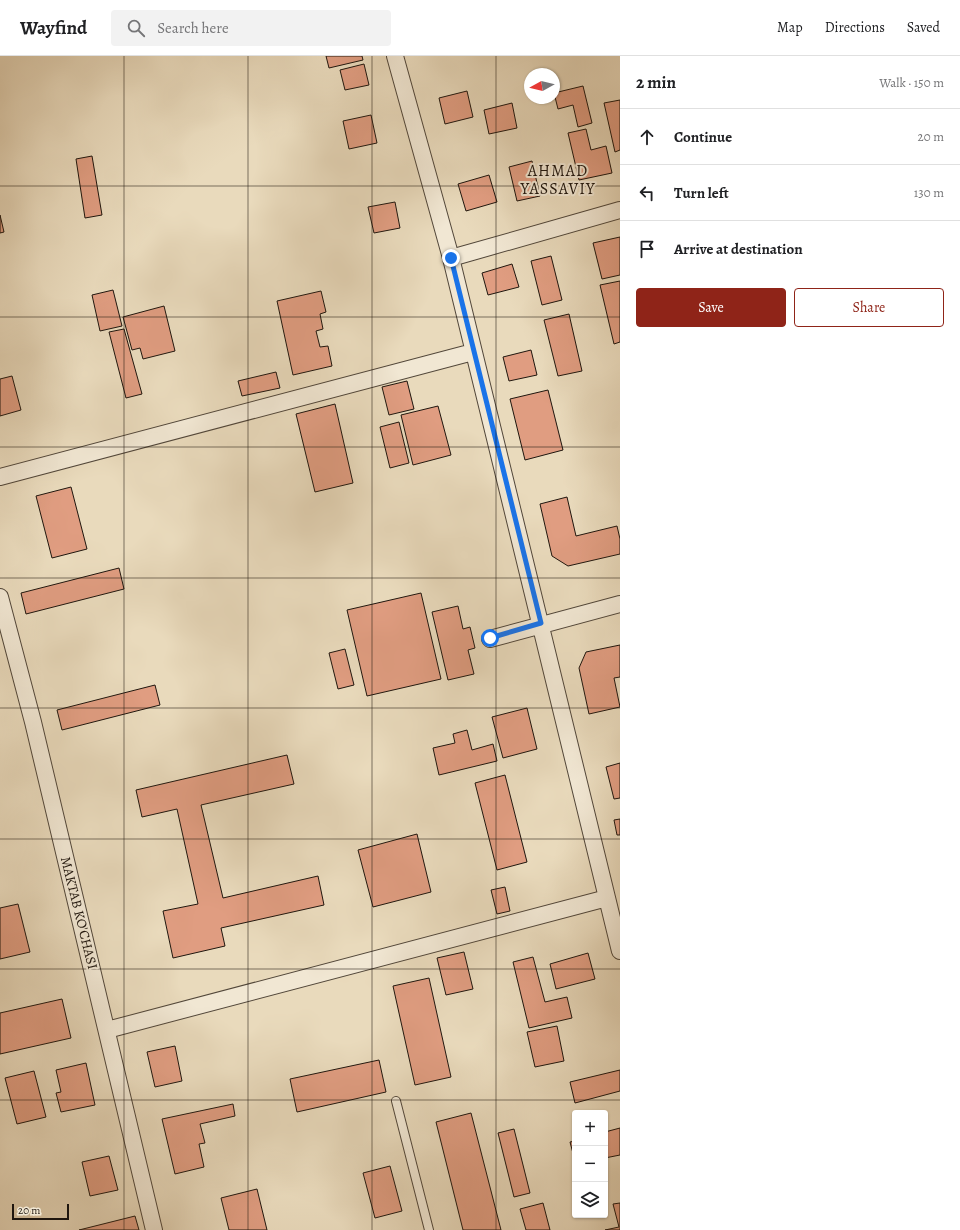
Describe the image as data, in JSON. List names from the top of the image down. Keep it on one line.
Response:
{"streets":{"street":["MAKTAB KO'CHASI"]},"districts":["AHMAD YASSAVIY"],"scale_bar":"20 m","north":"left","page":{"header":"Wayfind","search":"Search here","nav":["Map","Directions","Saved"],"heading":["2 min","Walk · 150 m"],"list":[["Continue","20 m"],["Turn left","130 m"],"Arrive at destination"],"buttons":["Save","Share"],"map_buttons":["+","−"],"scale":"20 m"}}
